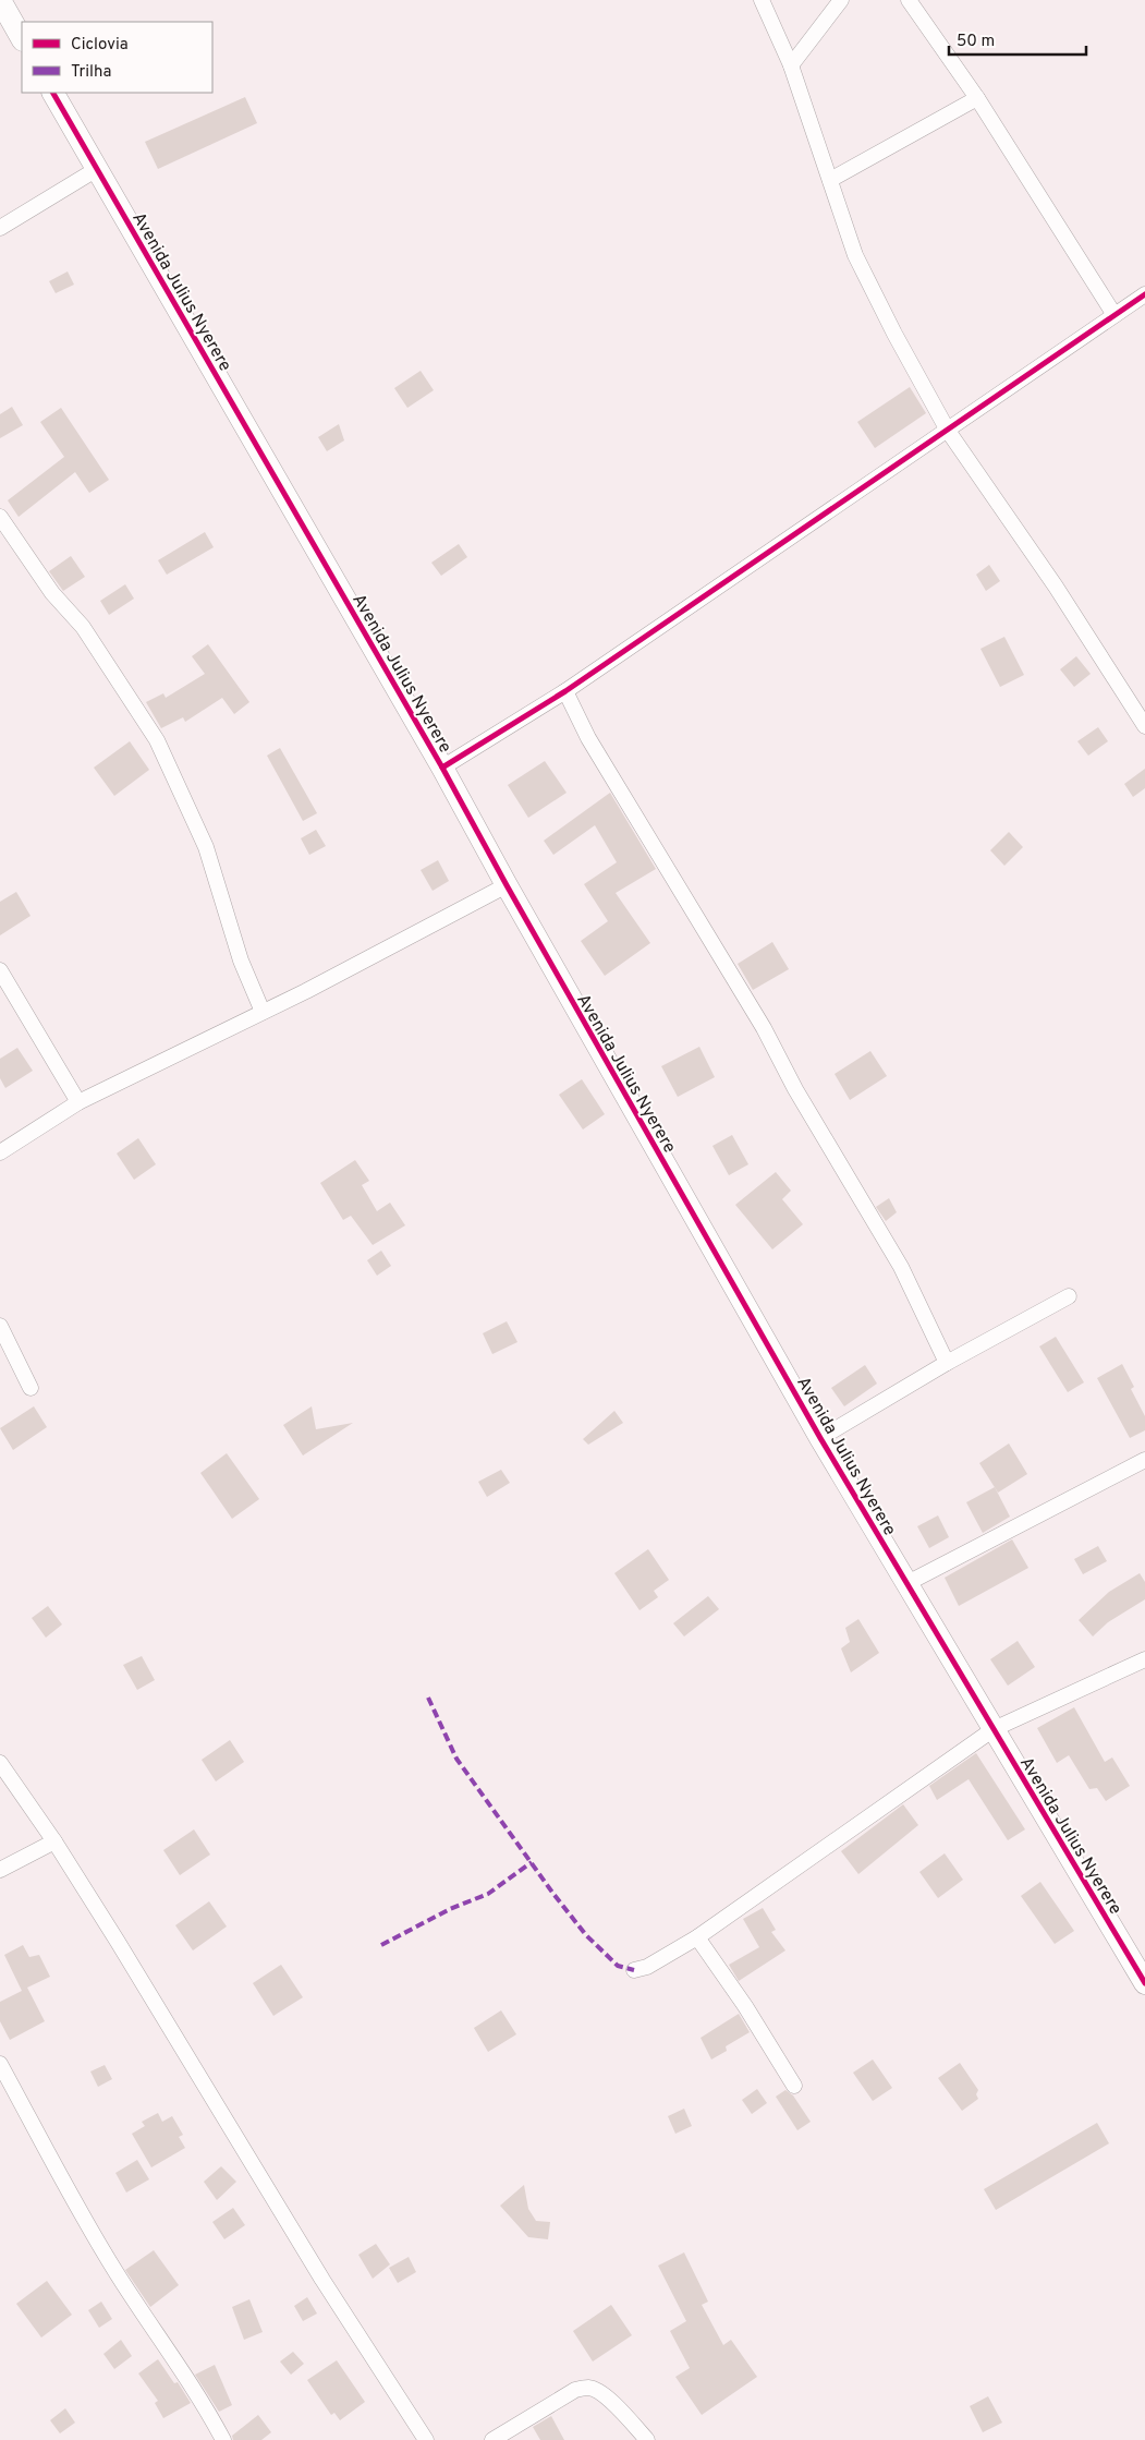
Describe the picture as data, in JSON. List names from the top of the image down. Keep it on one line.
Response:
{"streets":{"street":["Avenida Julius Nyerere"]},"legend":["Ciclovia","Trilha"],"scale_bar":"50 m"}
